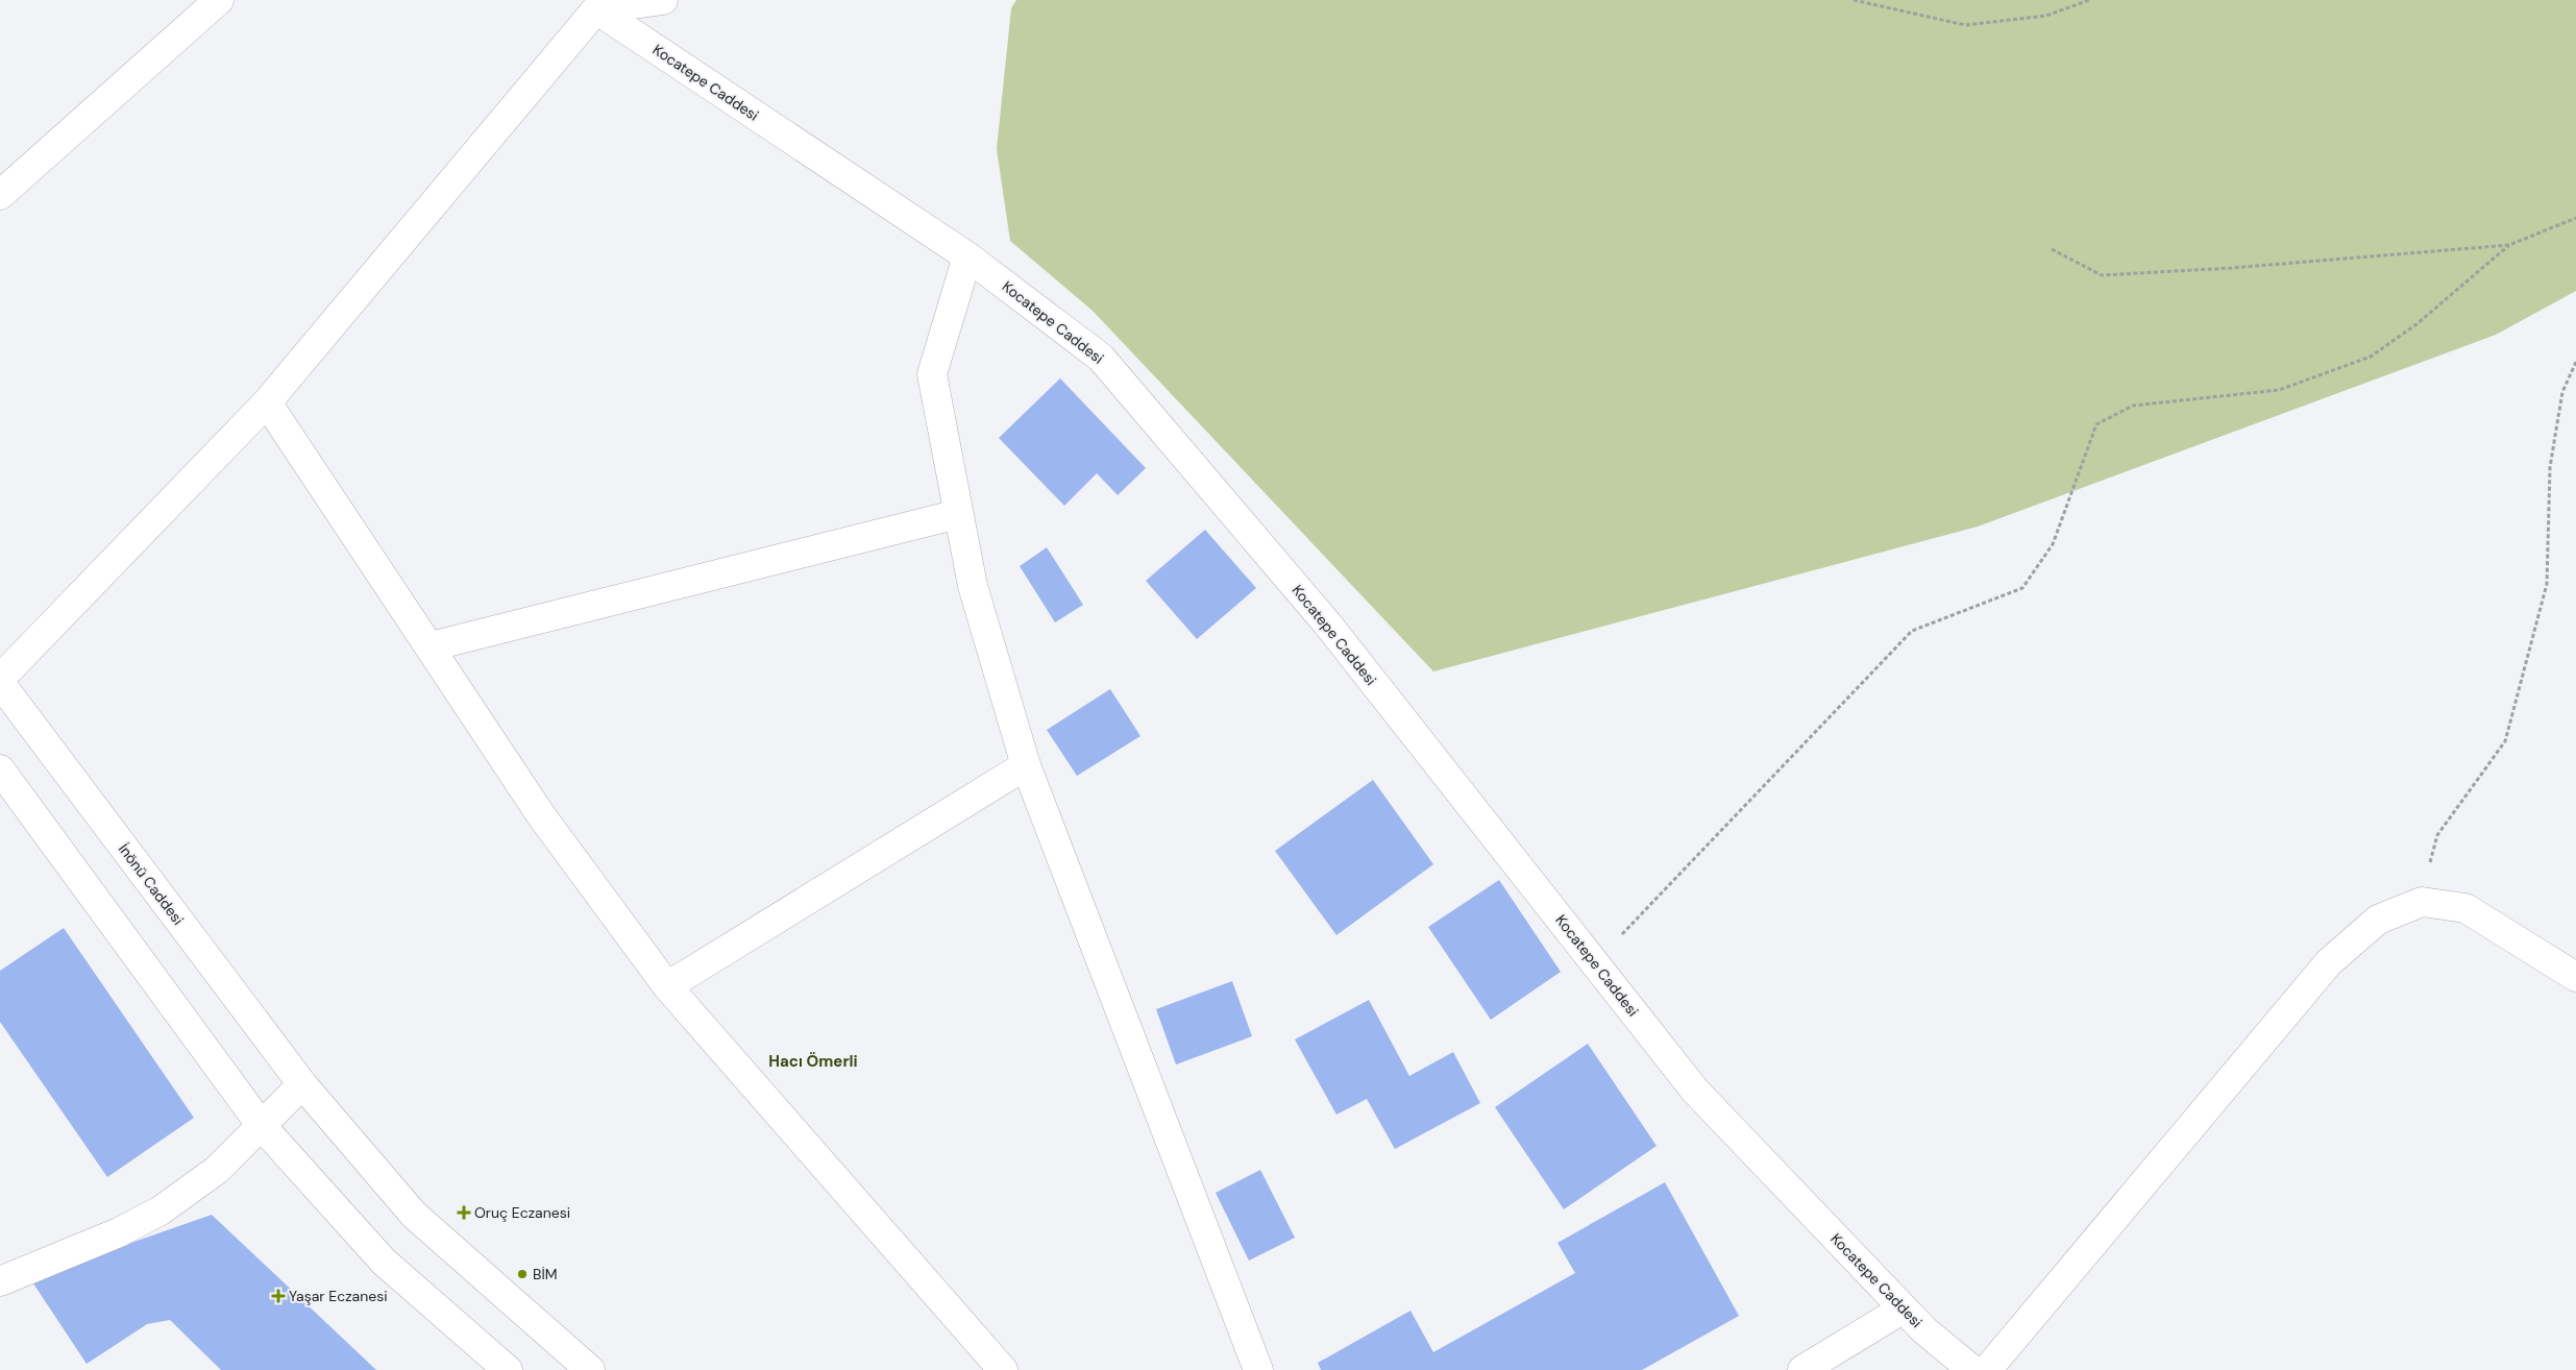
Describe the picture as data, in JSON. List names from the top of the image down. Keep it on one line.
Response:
{"streets":{"street":["Kocatepe Caddesi","İnönü Caddesi"]},"districts":["Hacı Ömerli"],"places":{"health":["Oruç Eczanesi","Yaşar Eczanesi"],"other":["BİM"]}}
